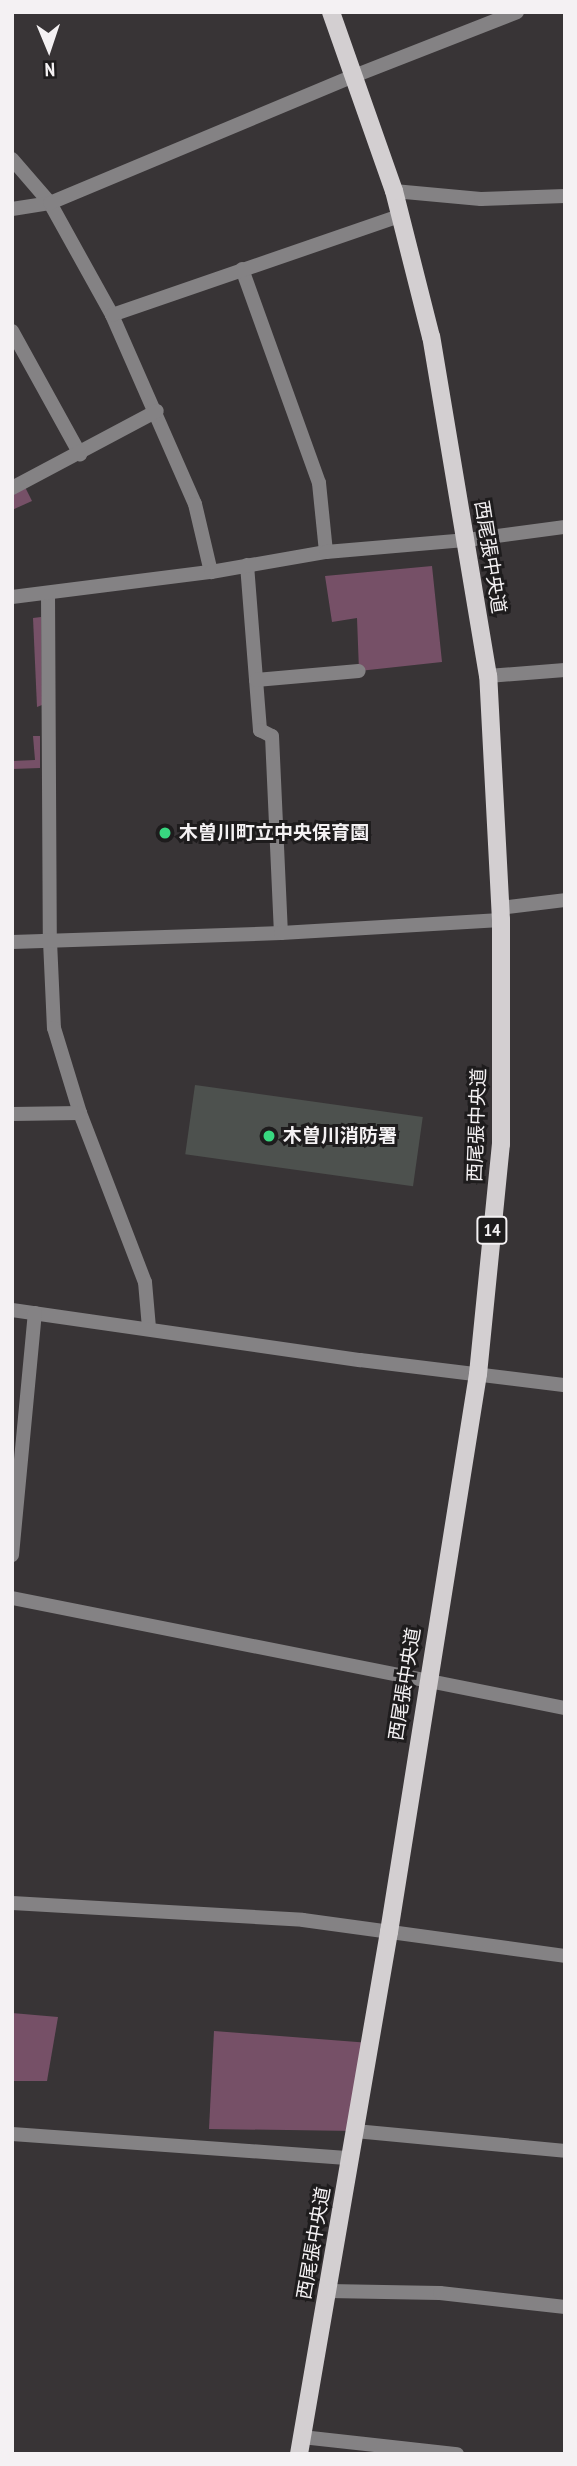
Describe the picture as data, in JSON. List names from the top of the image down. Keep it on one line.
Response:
{"streets":{"main road":["西尾張中央道","14"]},"places":["木曽川町立中央保育園","木曽川消防署"],"north":"bottom"}
